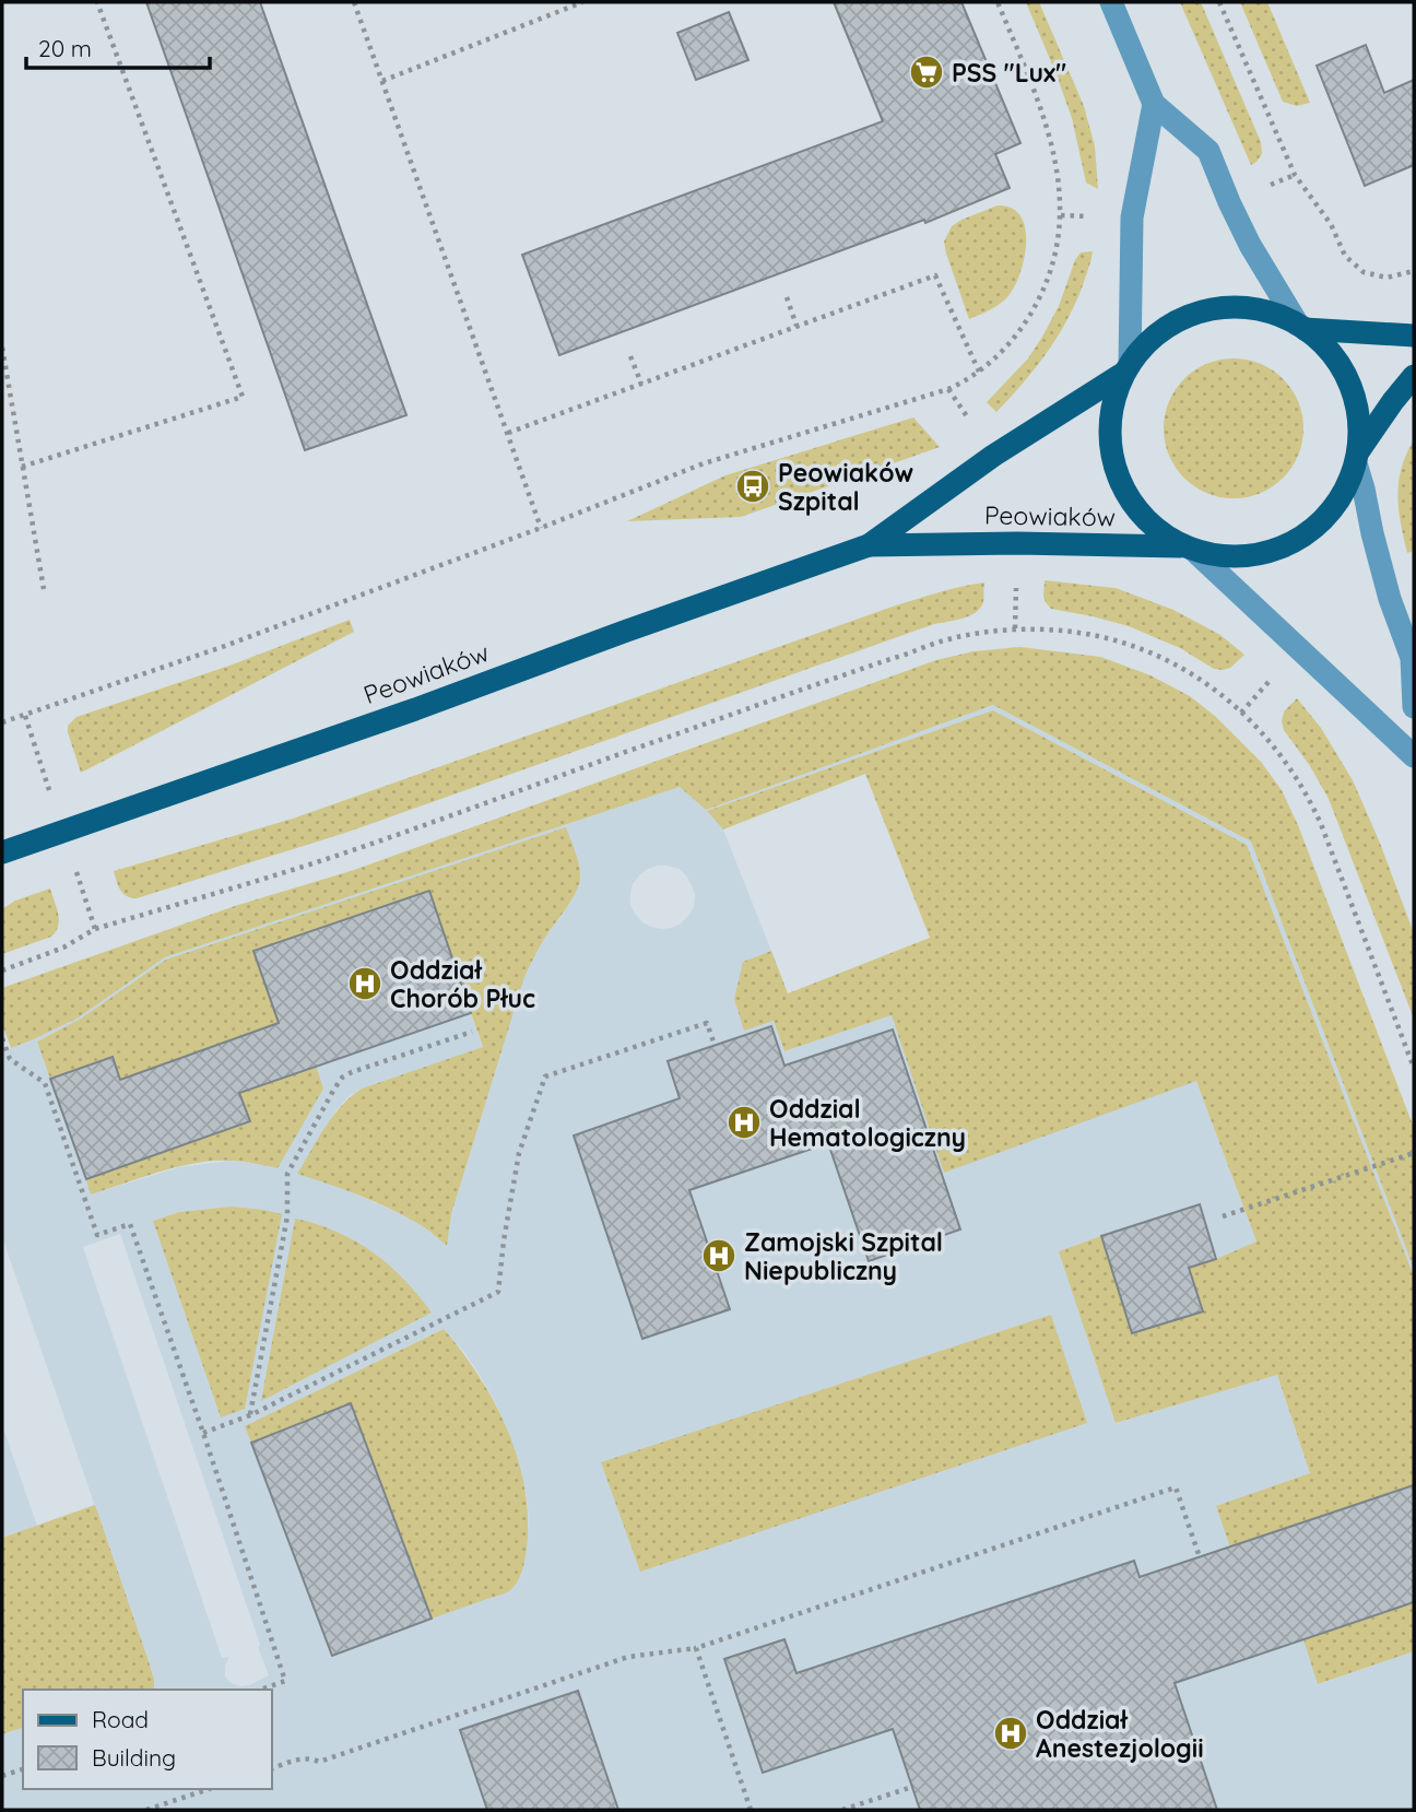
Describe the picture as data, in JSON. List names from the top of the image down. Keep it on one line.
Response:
{"streets":{"main road":["Peowiaków"]},"places":{"supermarket":["PSS \"Lux\""],"bus stop":["Peowiaków Szpital"],"hospital":["Oddział Chorób Płuc","Oddzial Hematologiczny","Zamojski Szpital Niepubliczny","Oddział Anestezjologii"]},"legend":["Road","Building"],"scale_bar":"20 m"}
